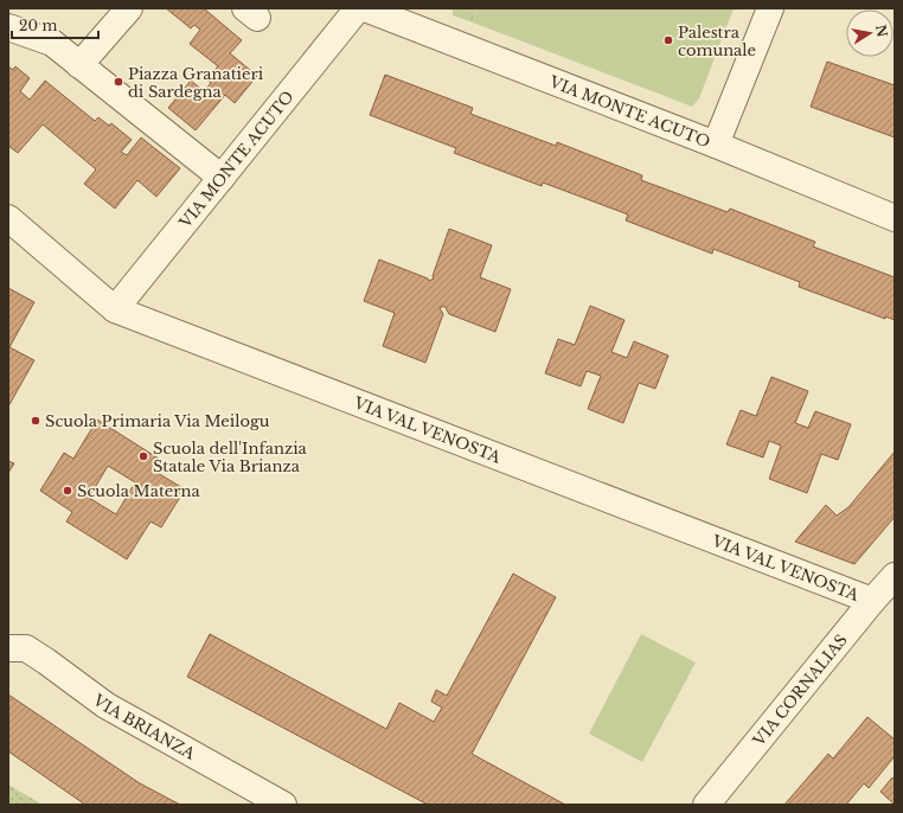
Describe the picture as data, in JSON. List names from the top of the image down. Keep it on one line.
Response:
{"streets":{"street":["VIA MONTE ACUTO","VIA VAL VENOSTA","VIA CORNALIAS","VIA BRIANZA"]},"crossings":[["VIA MONTE ACUTO","VIA VAL VENOSTA"],["VIA VAL VENOSTA","VIA CORNALIAS"]],"places":["Palestra comunale","Piazza Granatieri di Sardegna","Scuola Primaria Via Meilogu","Scuola dell'Infanzia Statale Via Brianza","Scuola Materna"],"scale_bar":"20 m","north":"right"}
